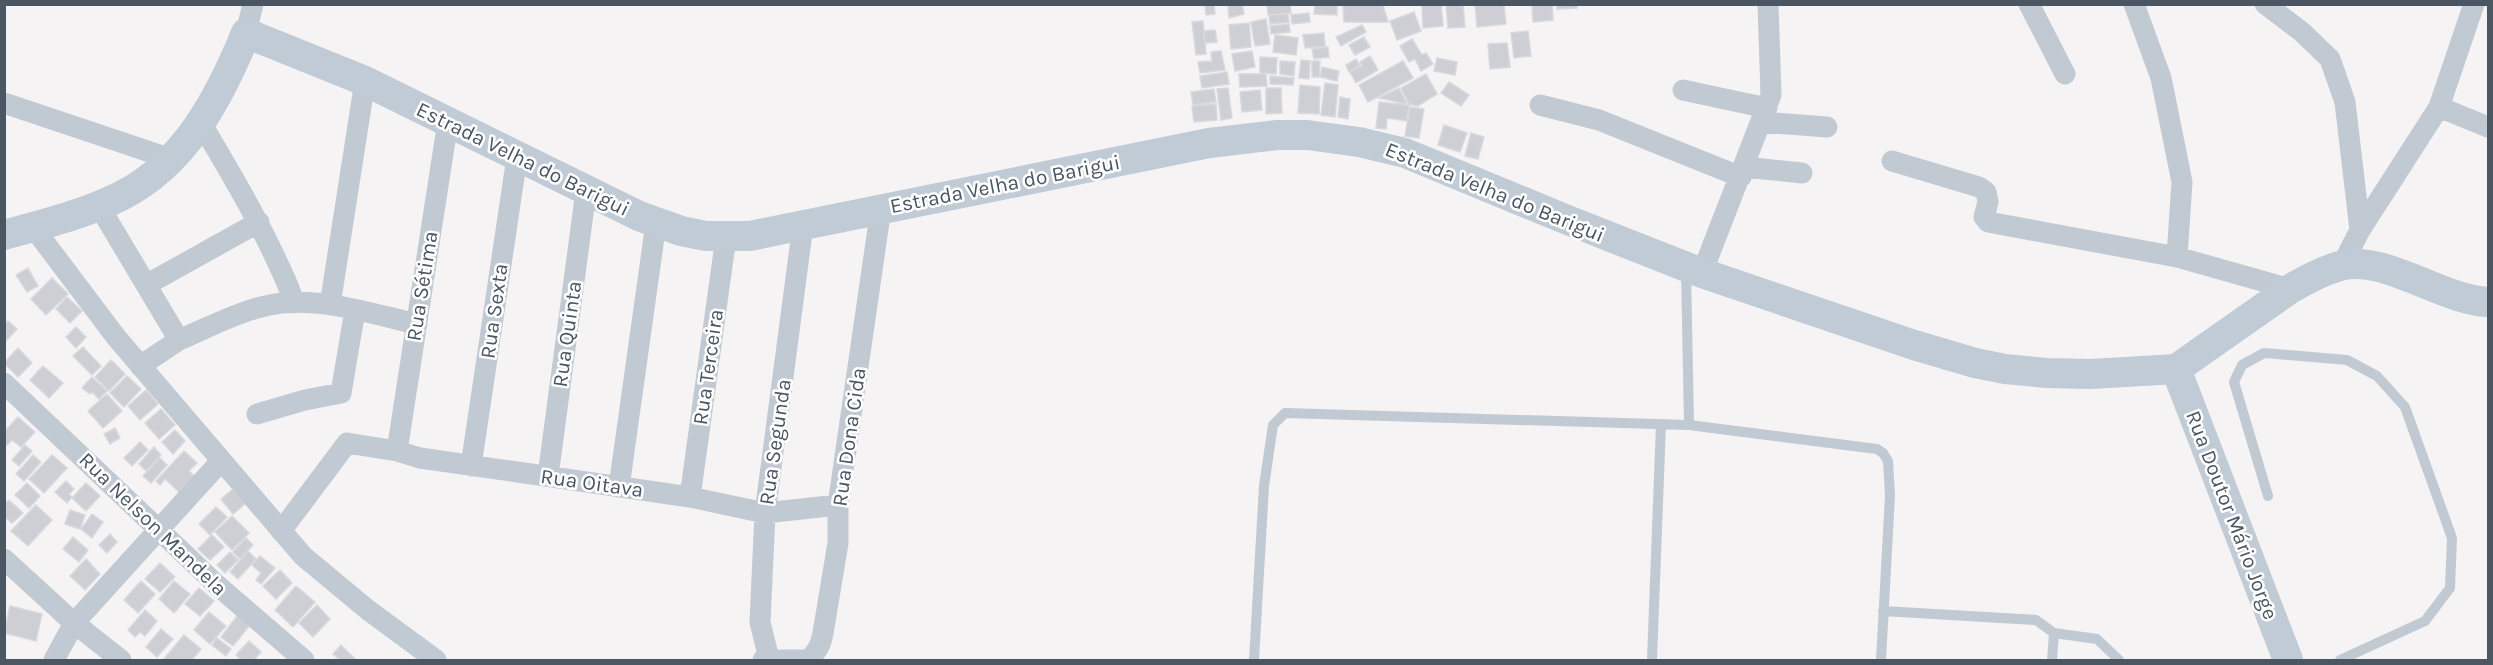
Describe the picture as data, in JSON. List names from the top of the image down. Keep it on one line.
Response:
{"streets":{"street":["Estrada Velha do Barigui","Rua Sétima","Rua Sexta","Rua Quinta","Rua Terceira","Rua Dona Cida","Rua Segunda","Rua Oitava","Rua Doutor Mário Jorge","Rua Nelson Mandela"]},"crossings":[["Estrada Velha do Barigui","Rua Sétima"],["Estrada Velha do Barigui","Rua Sexta"],["Estrada Velha do Barigui","Rua Quinta"],["Estrada Velha do Barigui","Rua Terceira"],["Estrada Velha do Barigui","Rua Dona Cida"],["Estrada Velha do Barigui","Rua Segunda"],["Estrada Velha do Barigui","Rua Doutor Mário Jorge"],["Rua Sétima","Rua Oitava"],["Rua Sexta","Rua Oitava"],["Rua Quinta","Rua Oitava"],["Rua Terceira","Rua Oitava"],["Rua Dona Cida","Rua Oitava"],["Rua Segunda","Rua Oitava"]]}
